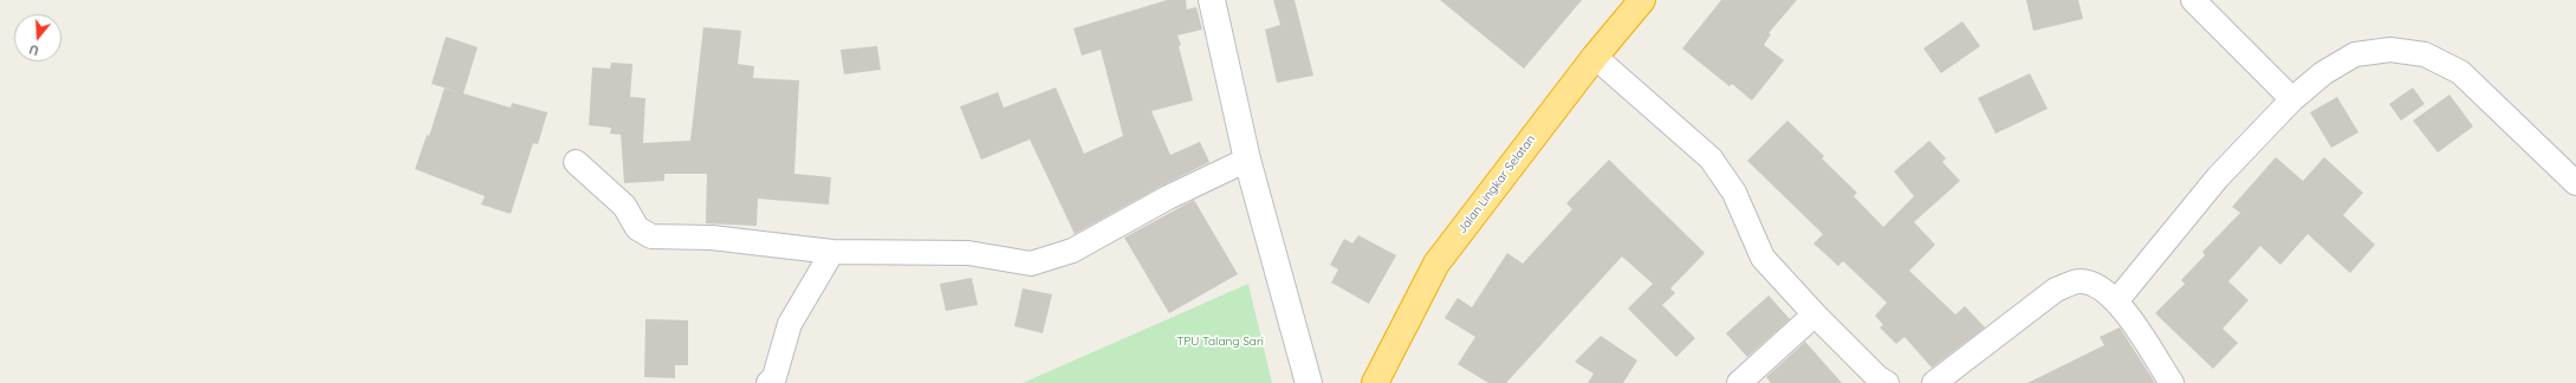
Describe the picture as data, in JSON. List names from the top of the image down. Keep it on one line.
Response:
{"streets":{"highway":["Jalan Lingkar Selatan"]},"parks":["TPU Talang Sari"],"north":"bottom"}
